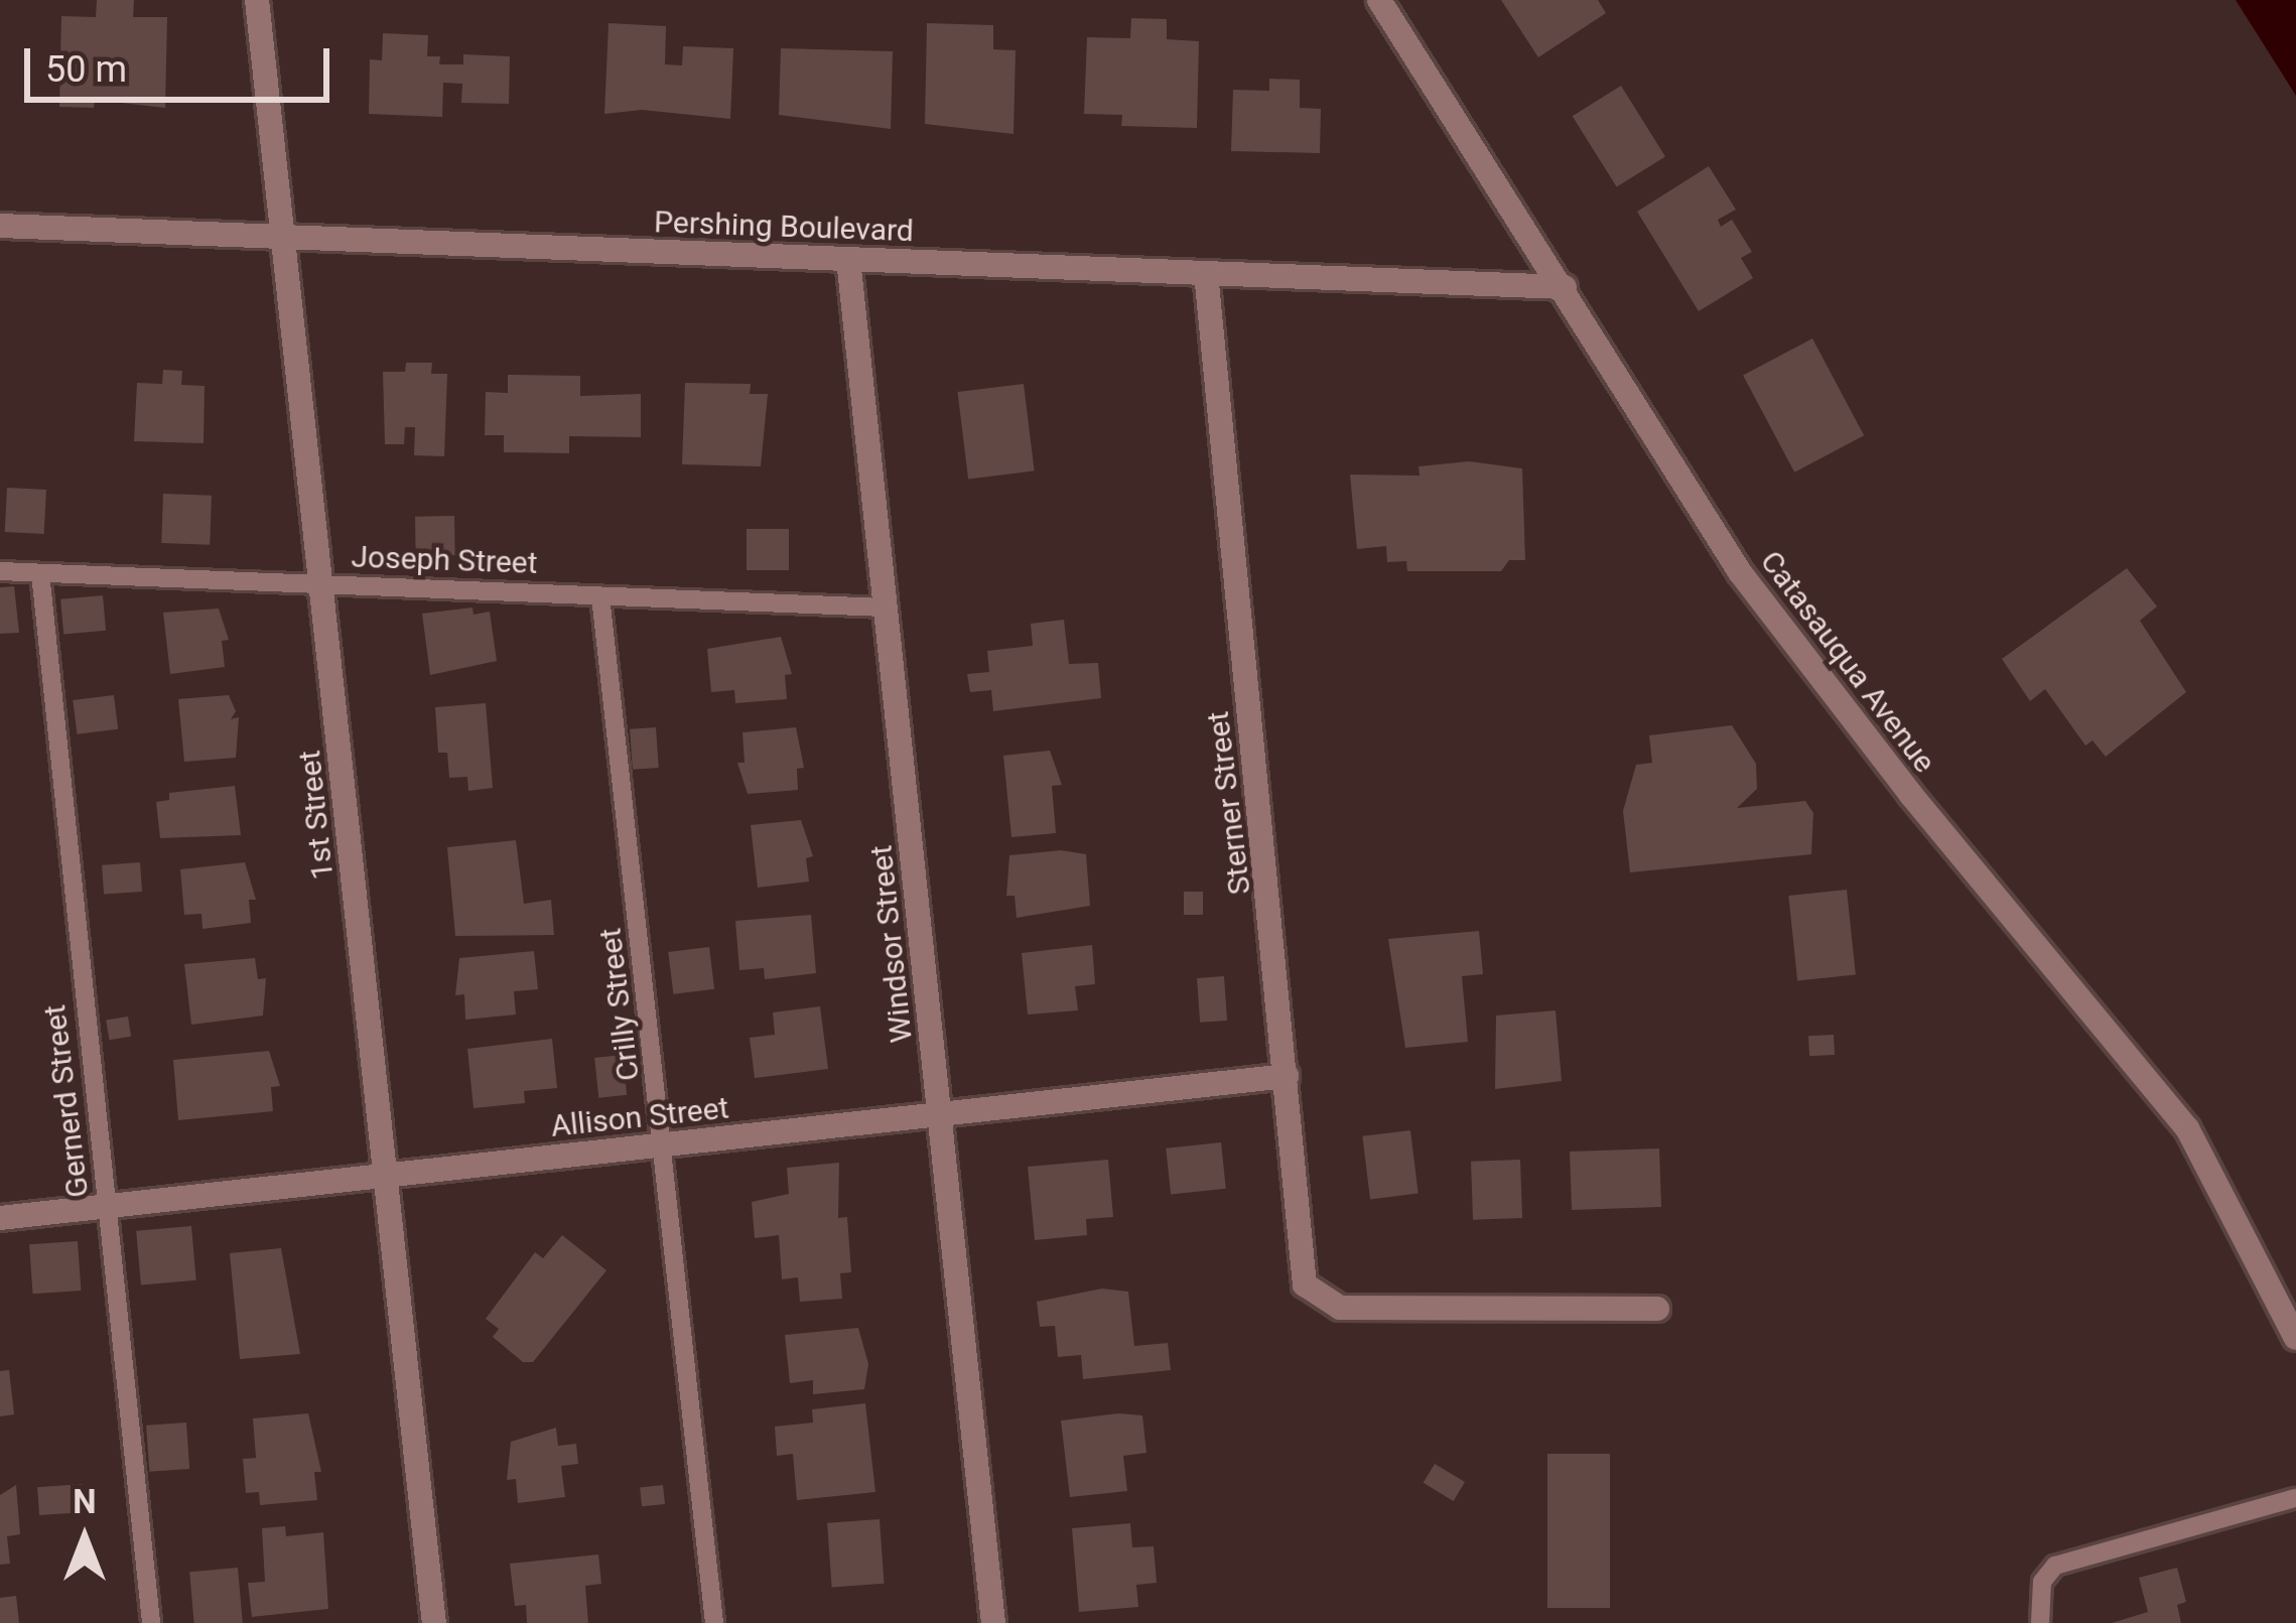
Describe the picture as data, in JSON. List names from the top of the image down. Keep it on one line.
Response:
{"streets":{"street":["Pershing Boulevard","Catasauqua Avenue","Sterner Street","1st Street","Windsor Street","Allison Street"],"lane":["Joseph Street","Crilly Street","Gernerd Street"]},"crossings":[["Pershing Boulevard","Catasauqua Avenue"],["Pershing Boulevard","Sterner Street"],["Pershing Boulevard","1st Street"],["Pershing Boulevard","Windsor Street"],["Joseph Street","1st Street"],["Joseph Street","Windsor Street"],["Joseph Street","Crilly Street"],["Joseph Street","Gernerd Street"],["Sterner Street","Allison Street"],["1st Street","Allison Street"],["Windsor Street","Allison Street"],["Crilly Street","Allison Street"],["Gernerd Street","Allison Street"]],"scale_bar":"50 m","north":"top"}
